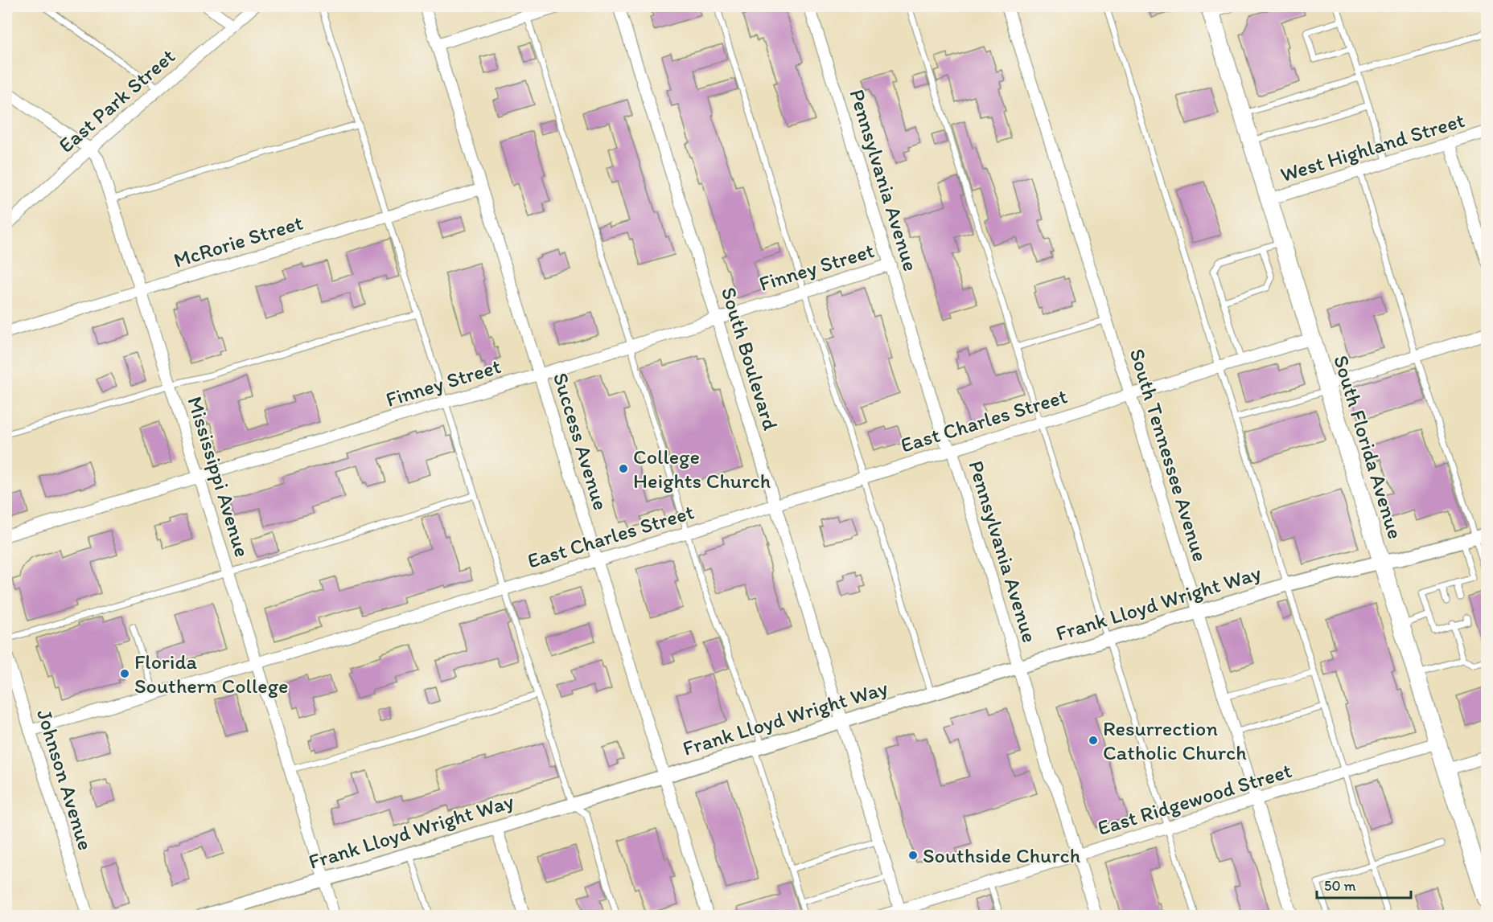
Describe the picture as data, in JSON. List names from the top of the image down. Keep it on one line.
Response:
{"streets":{"main road":["South Florida Avenue"],"street":["East Park Street","West Highland Street","Pennsylvania Avenue","McRorie Street","Finney Street","South Boulevard","East Charles Street","Success Avenue","South Tennessee Avenue","Mississippi Avenue","Frank Lloyd Wright Way","Johnson Avenue","East Ridgewood Street"]},"crossings":[["East Park Street","Mississippi Avenue"],["West Highland Street","South Florida Avenue"],["Pennsylvania Avenue","Finney Street"],["Pennsylvania Avenue","East Charles Street"],["Pennsylvania Avenue","Frank Lloyd Wright Way"],["Pennsylvania Avenue","East Ridgewood Street"],["McRorie Street","Success Avenue"],["McRorie Street","Mississippi Avenue"],["Finney Street","South Boulevard"],["Finney Street","Success Avenue"],["Finney Street","Mississippi Avenue"],["South Boulevard","East Charles Street"],["South Boulevard","Frank Lloyd Wright Way"],["South Boulevard","East Ridgewood Street"],["East Charles Street","Success Avenue"],["East Charles Street","South Florida Avenue"],["East Charles Street","South Tennessee Avenue"],["East Charles Street","Mississippi Avenue"],["East Charles Street","Johnson Avenue"],["Success Avenue","Frank Lloyd Wright Way"],["South Florida Avenue","Frank Lloyd Wright Way"],["South Florida Avenue","East Ridgewood Street"],["South Tennessee Avenue","Frank Lloyd Wright Way"],["South Tennessee Avenue","East Ridgewood Street"],["Mississippi Avenue","Frank Lloyd Wright Way"]],"places":["College Heights Church","Florida Southern College","Resurrection Catholic Church","Southside Church"],"scale_bar":"50 m"}
